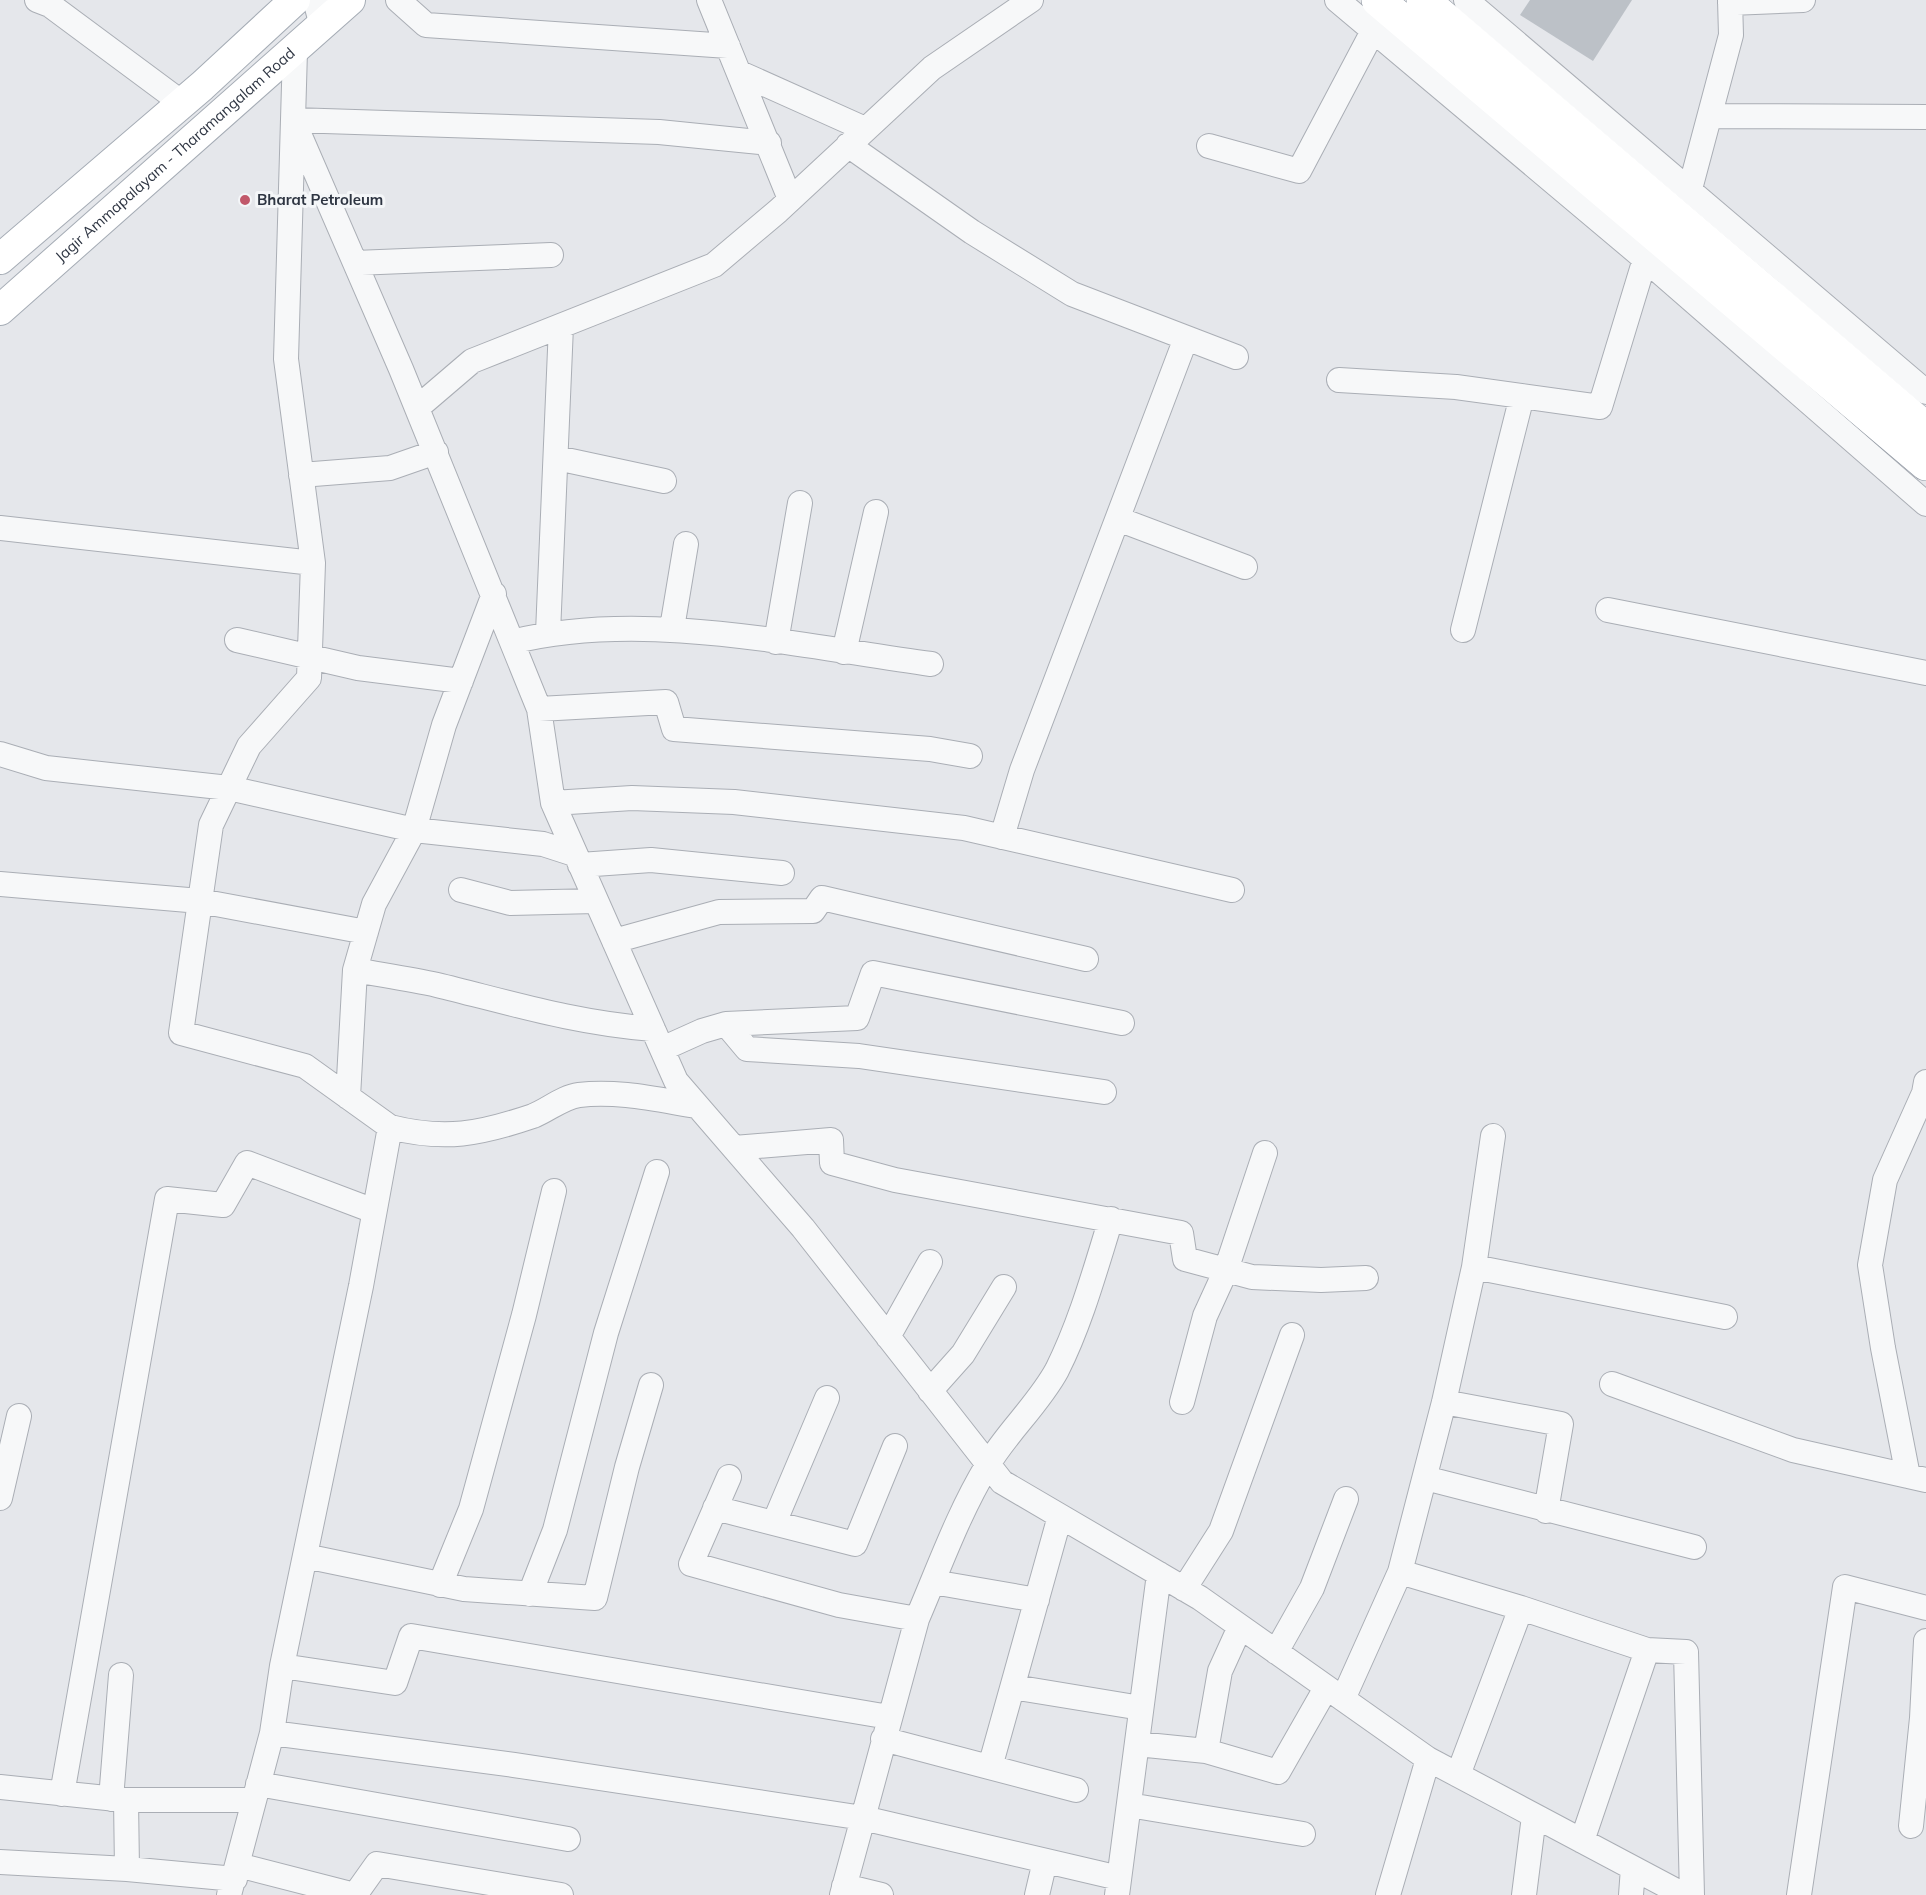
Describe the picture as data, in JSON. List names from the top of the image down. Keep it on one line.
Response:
{"streets":{"main road":["Jagir Ammapalayam - Tharamangalam Road"]},"places":["Bharat Petroleum"]}
